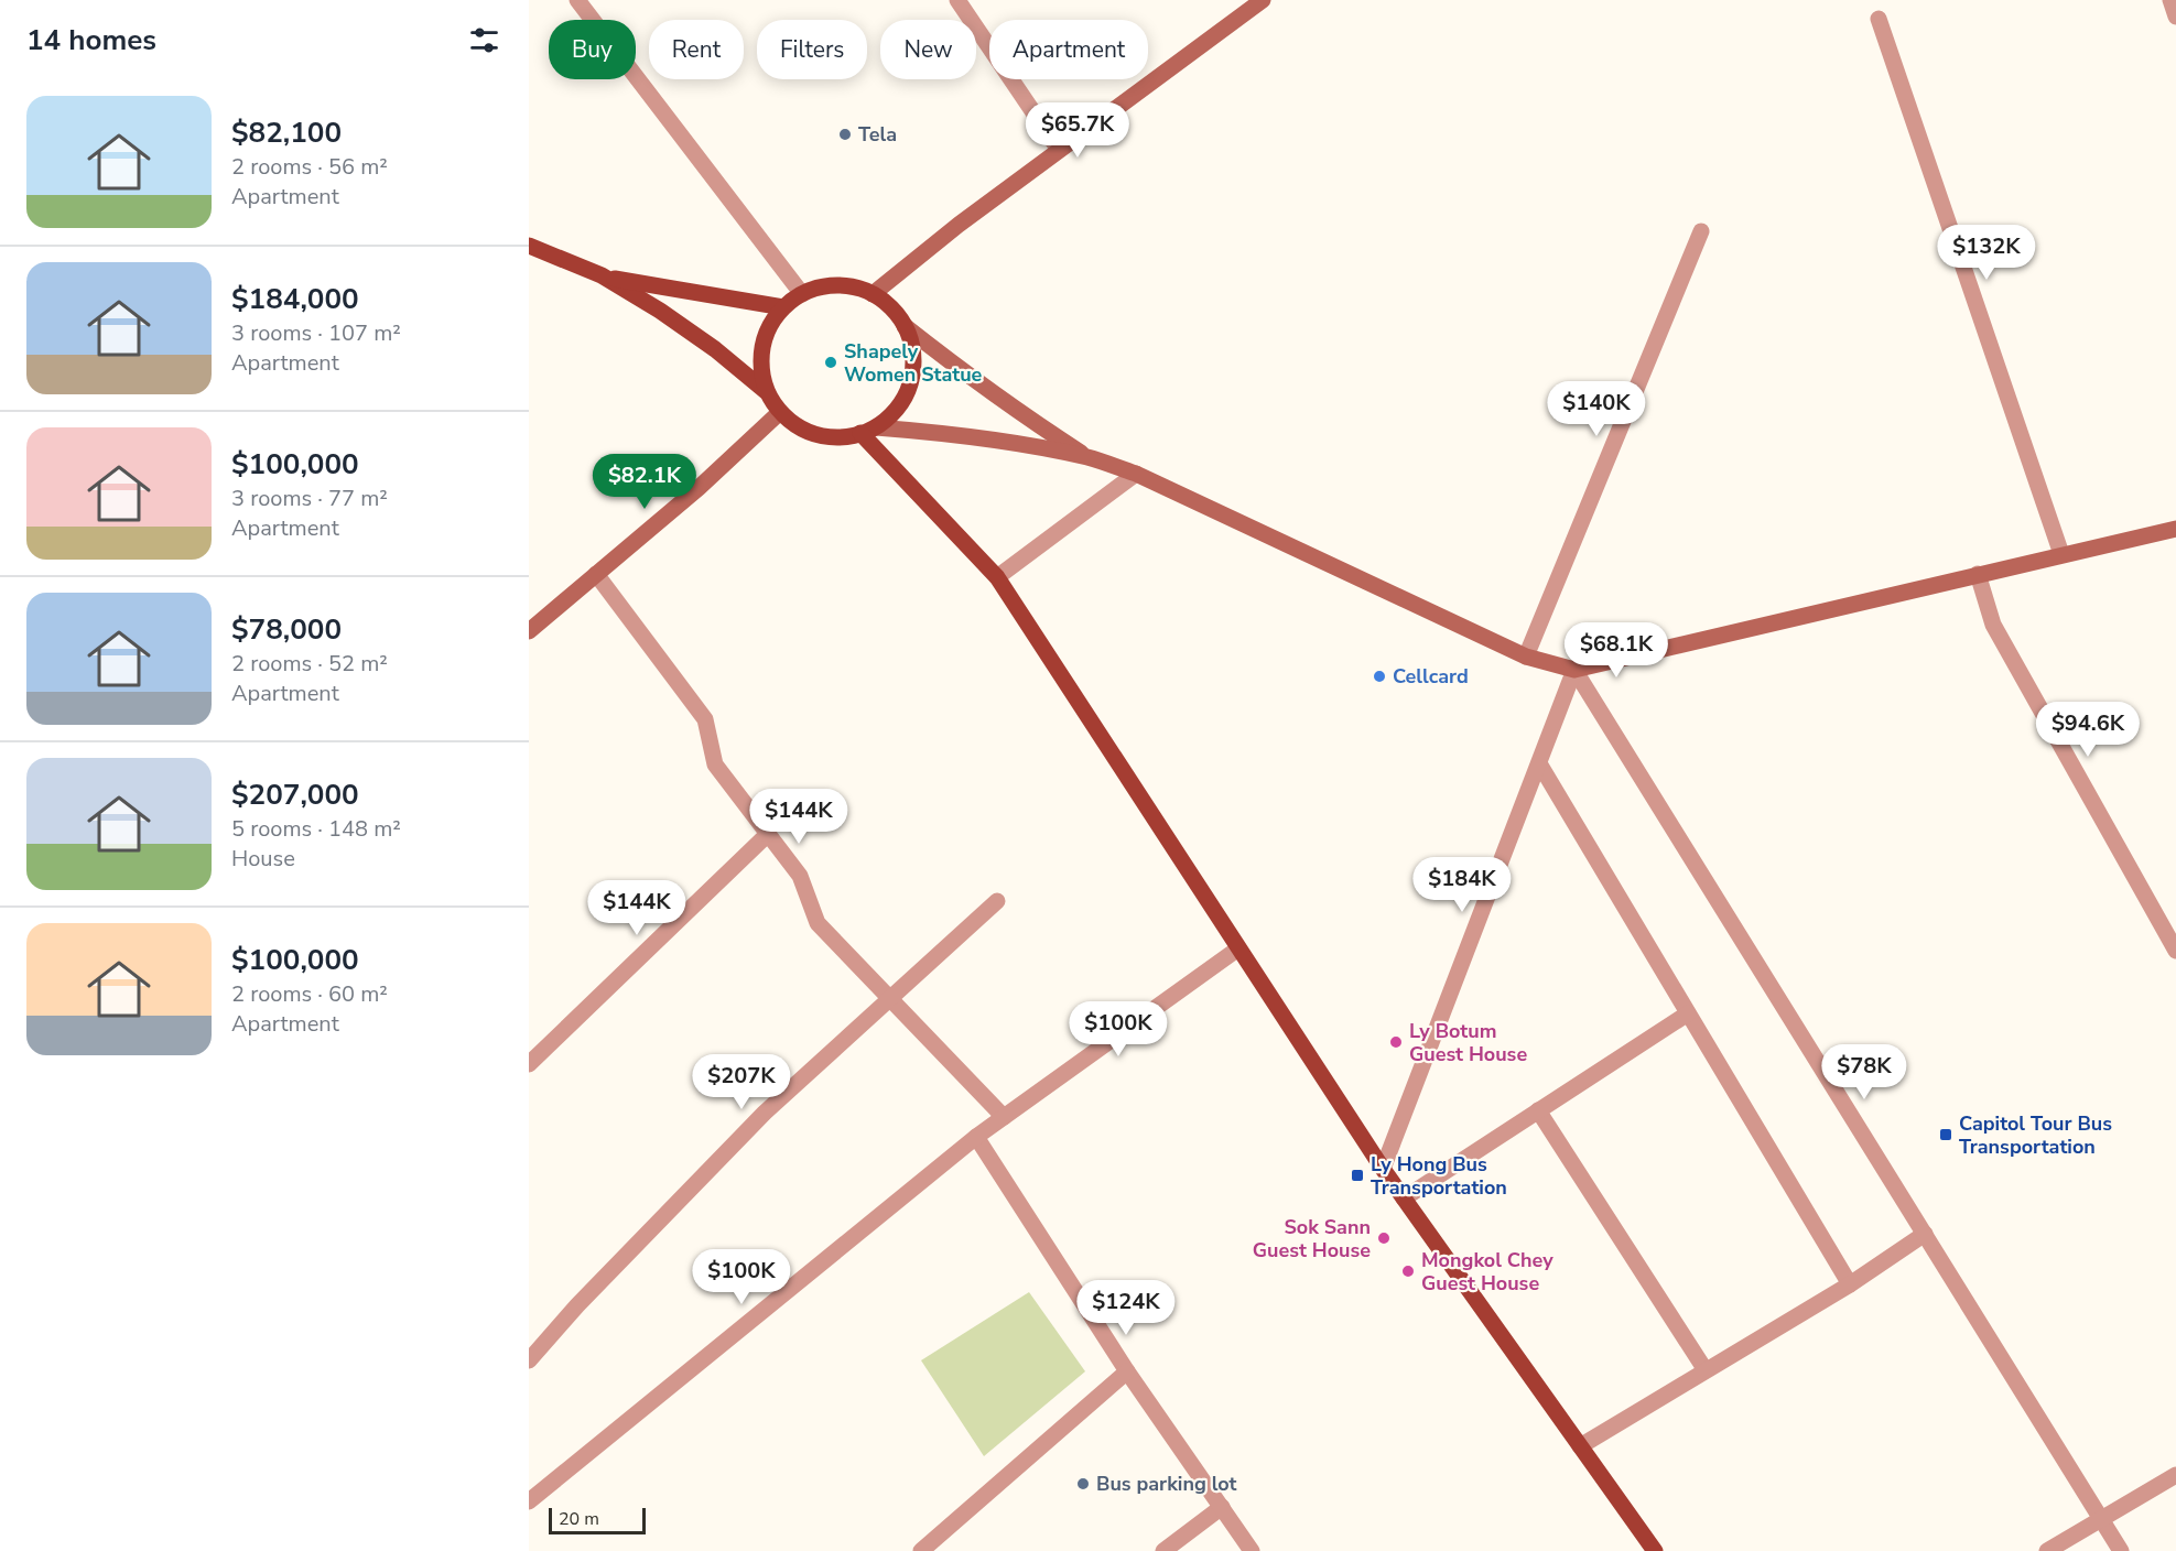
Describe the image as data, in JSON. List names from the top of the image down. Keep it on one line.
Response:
{"places":{"other":["Tela","Shapely Women Statue","Cellcard","Ly Botum Guest House","Sok Sann Guest House","Mongkol Chey Guest House","Bus parking lot"],"transit":["Capitol Tour Bus Transportation","Ly Hong Bus Transportation"]},"scale_bar":"20 m","page":{"heading":"14 homes","chip":["Buy","Rent","Filters","New","Apartment"],"list":[{"name":"$82,100","note":"2 rooms · 56 m² · Apartment"},{"name":"$184,000","note":"3 rooms · 107 m² · Apartment"},{"name":"$100,000","note":"3 rooms · 77 m² · Apartment"},{"name":"$78,000","note":"2 rooms · 52 m² · Apartment"},{"name":"$207,000","note":"5 rooms · 148 m² · House"},{"name":"$100,000","note":"2 rooms · 60 m² · Apartment"}],"price":["$65.7K","$132K","$140K","$82.1K","$68.1K","$94.6K","$144K","$184K","$144K","$100K","$78K","$207K","$100K","$124K"],"scale":"20 m"}}
